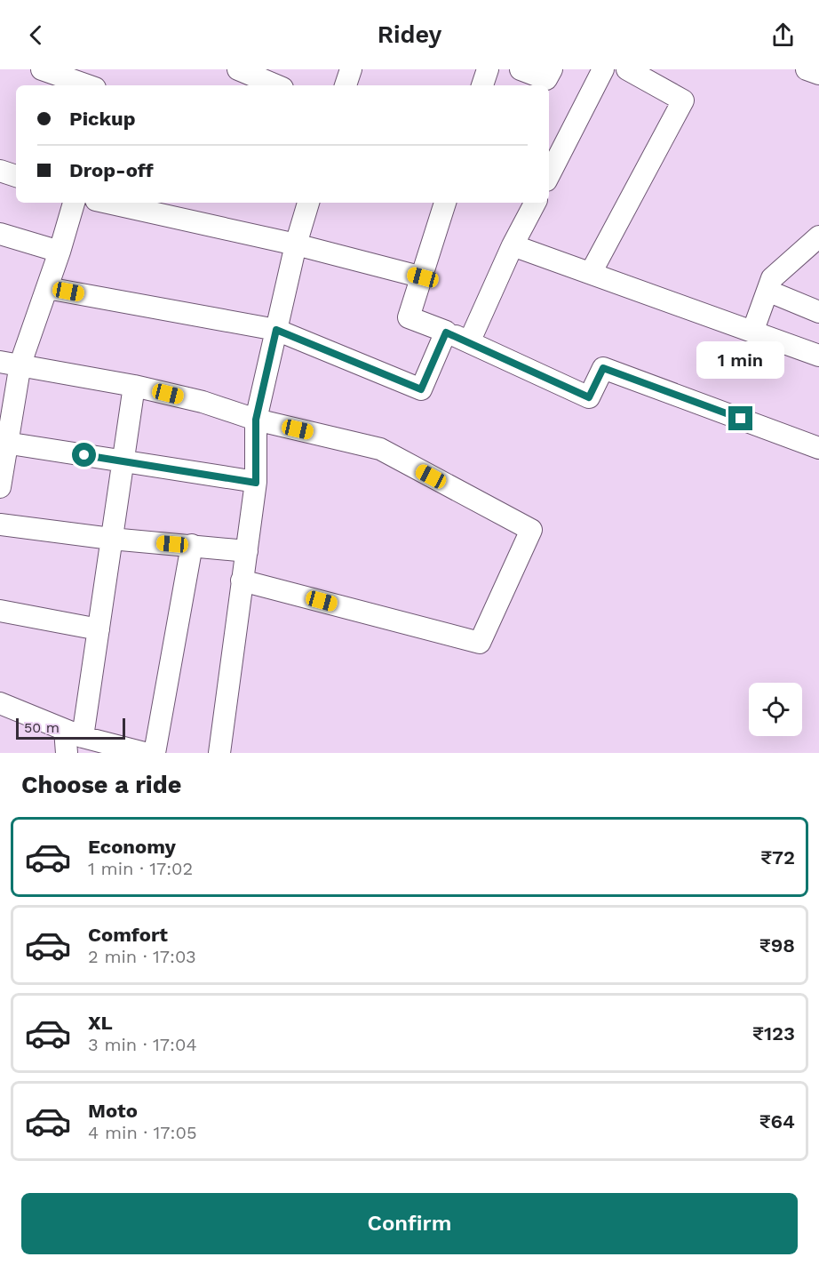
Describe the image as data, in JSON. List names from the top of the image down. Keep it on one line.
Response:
{"scale_bar":"50 m","page":{"header":"Ridey","banner":["Pickup","Drop-off"],"bubble":"1 min","scale":"50 m","heading":"Choose a ride","list":[{"name":"Economy","note":"1 min · 17:02","value":"₹72"},{"name":"Comfort","note":"2 min · 17:03","value":"₹98"},{"name":"XL","note":"3 min · 17:04","value":"₹123"},{"name":"Moto","note":"4 min · 17:05","value":"₹64"}],"buttons":"Confirm"}}
